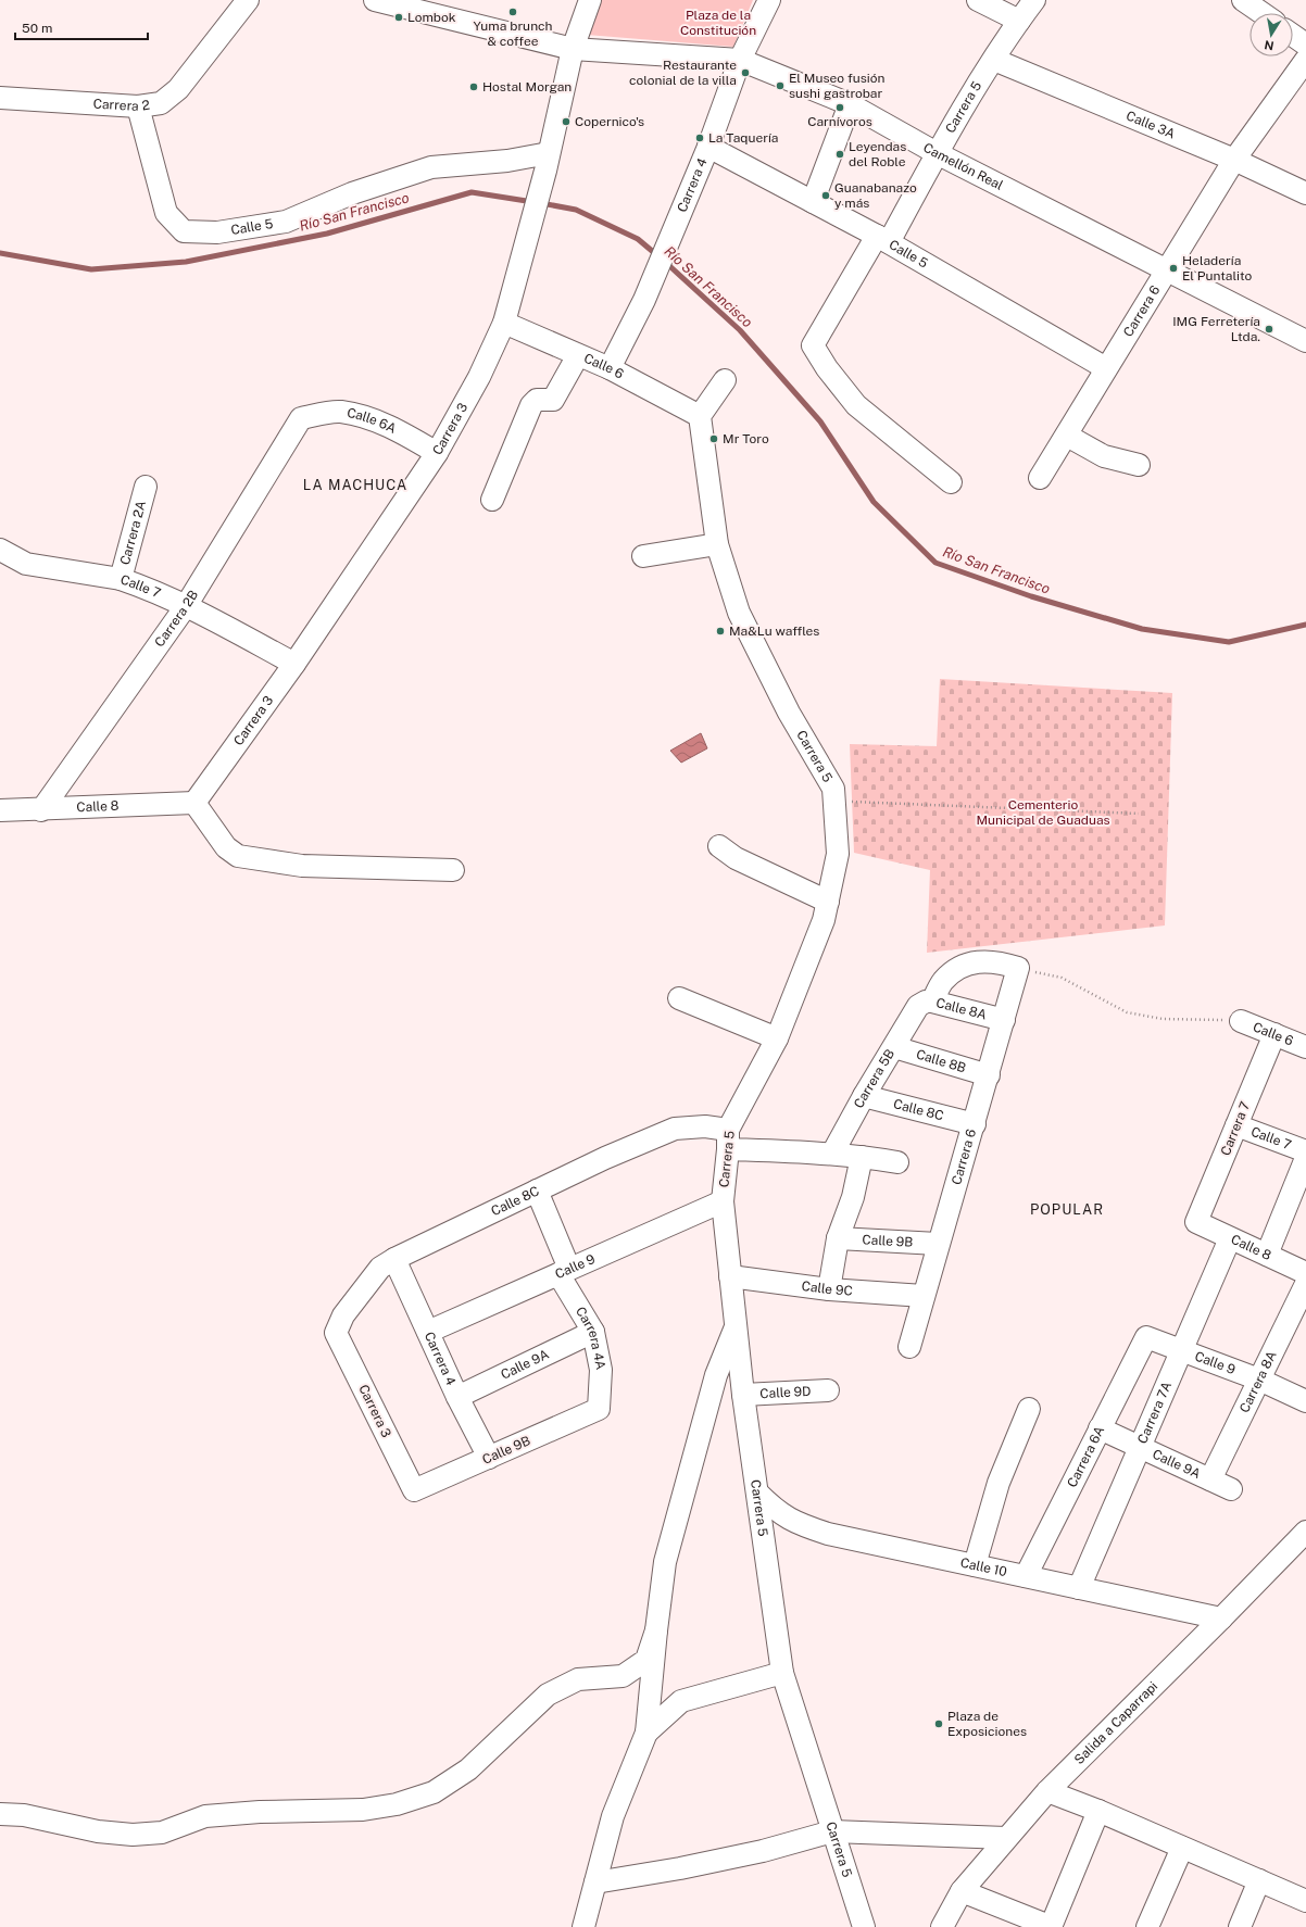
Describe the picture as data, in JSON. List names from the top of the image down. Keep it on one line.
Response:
{"streets":{"street":["Carrera 2","Carrera 5","Calle 3A","Camellón Real","Carrera 4","Calle 5","Carrera 6","Calle 6","Calle 6A","Carrera 3","Carrera 2A","Calle 7","Carrera 2B","Calle 8","Calle 8A","Calle 8B","Carrera 5B","Calle 8C","Carrera 7","Calle 9B","Calle 9","Calle 9C","Carrera 4A","Calle 9A","Carrera 8A","Calle 9D","Carrera 7A","Carrera 6A","Calle 10","Salida a Caparrapi"]},"crossings":[["Carrera 2","Calle 5"],["Carrera 5","Calle 3A"],["Carrera 5","Camellón Real"],["Carrera 5","Calle 5"],["Carrera 5","Calle 6"],["Carrera 5","Calle 8C"],["Carrera 5","Calle 9"],["Carrera 5","Calle 9C"],["Carrera 5","Calle 9D"],["Carrera 5","Calle 10"],["Calle 3A","Carrera 6"],["Camellón Real","Carrera 4"],["Camellón Real","Carrera 6"],["Camellón Real","Carrera 3"],["Carrera 4","Calle 5"],["Carrera 4","Calle 6"],["Carrera 4","Calle 8C"],["Carrera 4","Calle 9B"],["Carrera 4","Calle 9"],["Carrera 4","Calle 9A"],["Calle 5","Carrera 6"],["Calle 5","Carrera 3"],["Carrera 6","Calle 8A"],["Carrera 6","Calle 8B"],["Carrera 6","Calle 8C"],["Carrera 6","Calle 9B"],["Carrera 6","Calle 9C"],["Calle 6","Carrera 3"],["Calle 6","Carrera 7"],["Calle 6A","Carrera 3"],["Calle 6A","Carrera 2B"],["Carrera 3","Calle 7"],["Carrera 3","Calle 8"],["Carrera 3","Calle 8C"],["Carrera 3","Calle 9B"],["Carrera 2A","Calle 7"],["Calle 7","Carrera 2B"],["Calle 7","Carrera 7"],["Carrera 2B","Calle 8"],["Calle 8","Carrera 7"],["Calle 8","Carrera 7A"],["Calle 8A","Carrera 5B"],["Calle 8B","Carrera 5B"],["Carrera 5B","Calle 8C"],["Calle 8C","Carrera 4A"],["Calle 9B","Carrera 4A"],["Calle 9","Carrera 4A"],["Calle 9","Carrera 8A"],["Calle 9","Carrera 7A"],["Calle 9","Carrera 6A"],["Carrera 4A","Calle 9A"],["Calle 9A","Carrera 8A"],["Calle 9A","Carrera 7A"],["Calle 9A","Carrera 6A"],["Carrera 7A","Calle 10"],["Carrera 6A","Calle 10"],["Calle 10","Salida a Caparrapi"]],"districts":["LA MACHUCA","POPULAR"],"water":["Río San Francisco"],"parks":["Plaza de la Constitución","Cementerio Municipal de Guaduas"],"places":["Yuma brunch & coffee","Lombok","Restaurante colonial de la villa","El Museo fusión sushi gastrobar","Hostal Morgan","Carnívoros","Copernico's","La Taquería","Leyendas del Roble","Guanabanazo y más","Heladería El Puntalito","IMG Ferretería Ltda.","Mr Toro","Ma&Lu waffles","Plaza de Exposiciones"],"scale_bar":"50 m","north":"bottom"}
